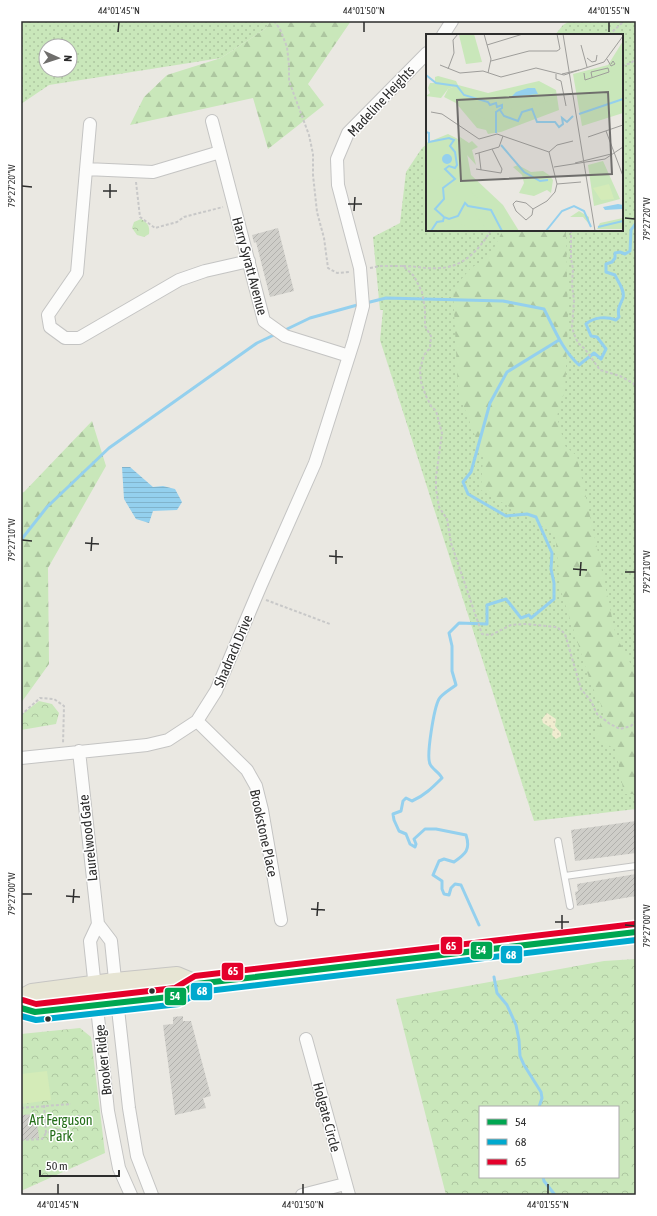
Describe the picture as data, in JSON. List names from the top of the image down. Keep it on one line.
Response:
{"streets":{"street":["Madeline Heights","Harry Syratt Avenue","Shadrach Drive","Brookstone Place","Laurelwood Gate","Brooker Ridge","Holgate Circle"]},"crossings":[["Madeline Heights","Harry Syratt Avenue"],["Madeline Heights","Shadrach Drive"],["Shadrach Drive","Brookstone Place"],["Shadrach Drive","Laurelwood Gate"],["Laurelwood Gate","Brooker Ridge"]],"parks":["Art Ferguson Park"],"lines":["transit line 65","transit line 54","transit line 68"],"legend":["54","68","65"],"scale_bar":"50 m","north":"right","coordinates":["44°01'45\"N","44°01'50\"N","44°01'55\"N","79°27'20\"W","79°27'10\"W","79°27'00\"W"]}
